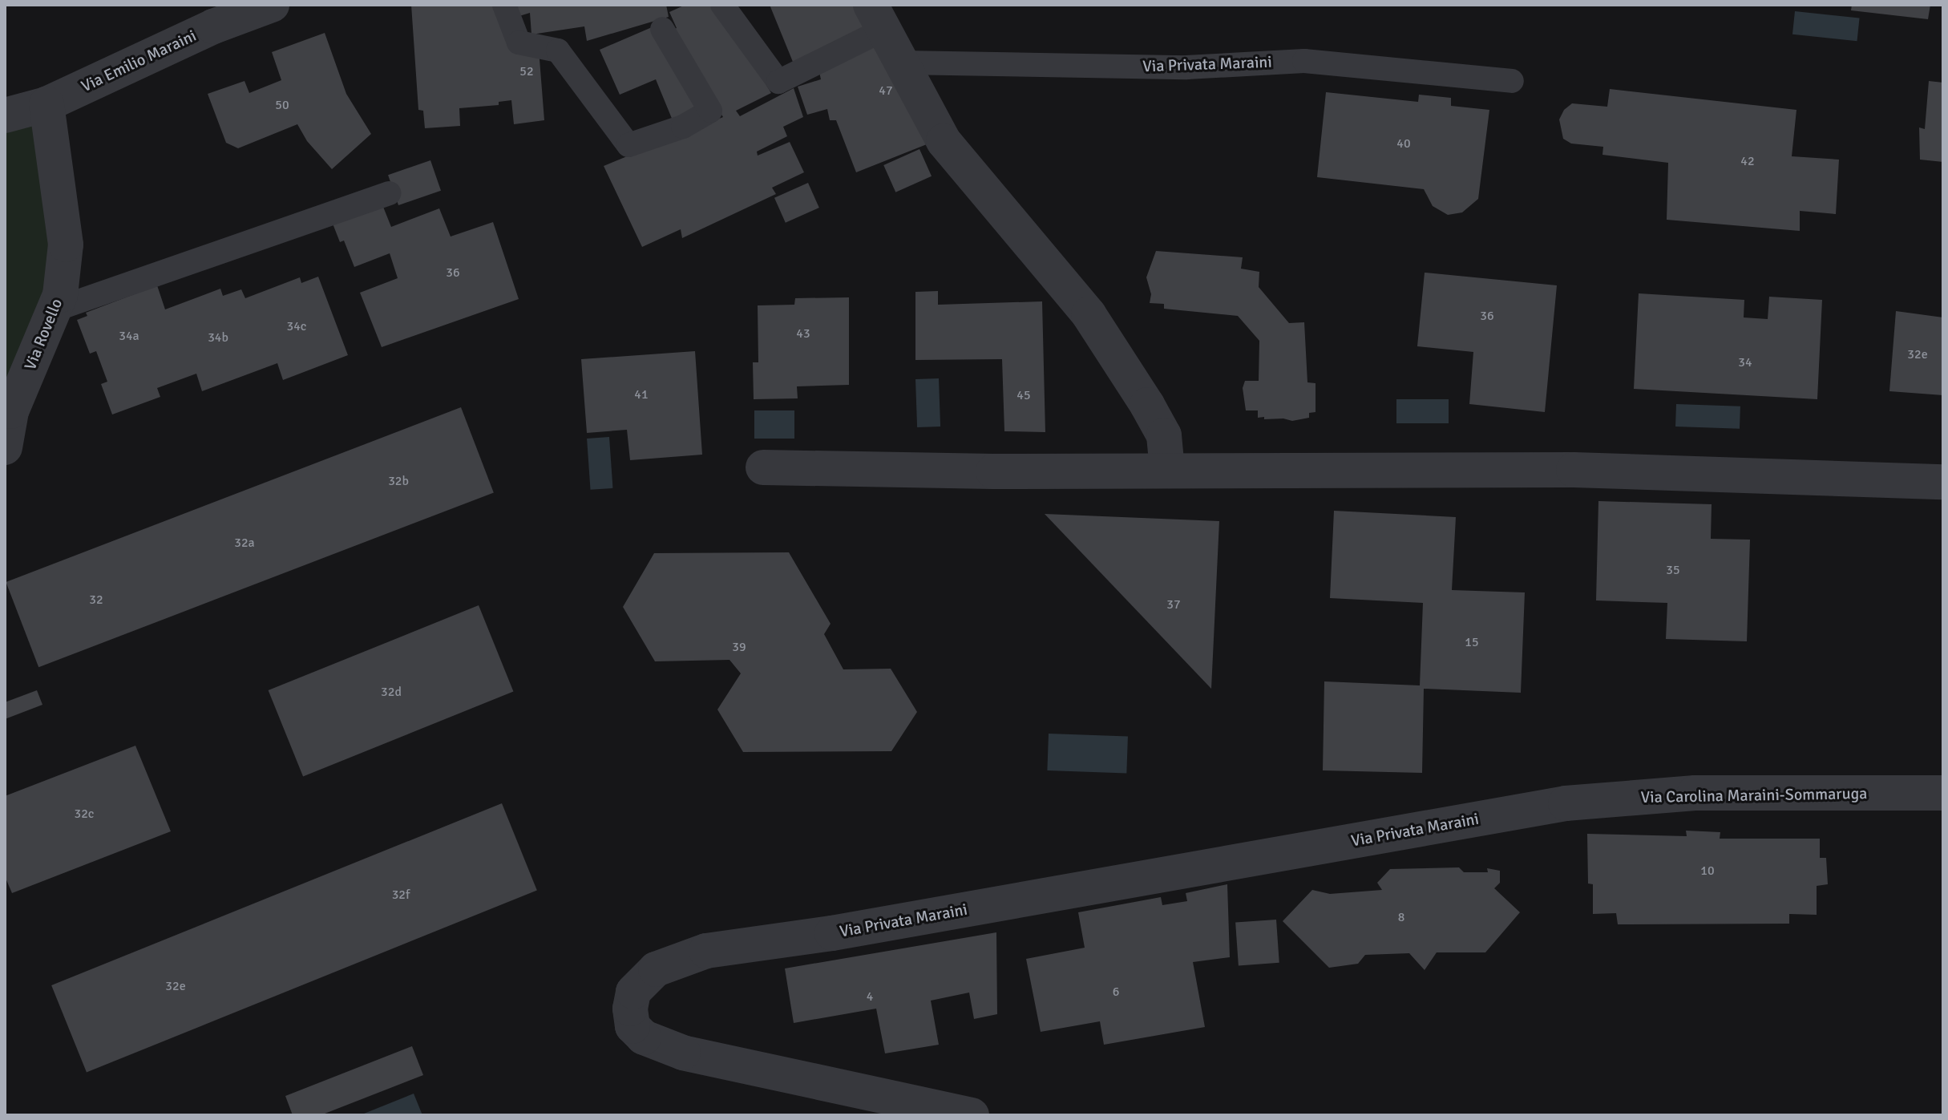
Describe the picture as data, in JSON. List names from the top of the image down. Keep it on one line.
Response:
{"streets":{"street":["Via Emilio Maraini","Via Privata Maraini","Via Rovello","Via Carolina Maraini-Sommaruga"]},"crossings":[["Via Emilio Maraini","Via Rovello"],["Via Privata Maraini","Via Carolina Maraini-Sommaruga"]],"house_numbers":["52","47","50","40","42","36","36","34c","43","34a","34b","32e","34","41","45","32b","32a","35","32","37","15","39","32d","32c","10","32f","8","32e","6","4"]}
